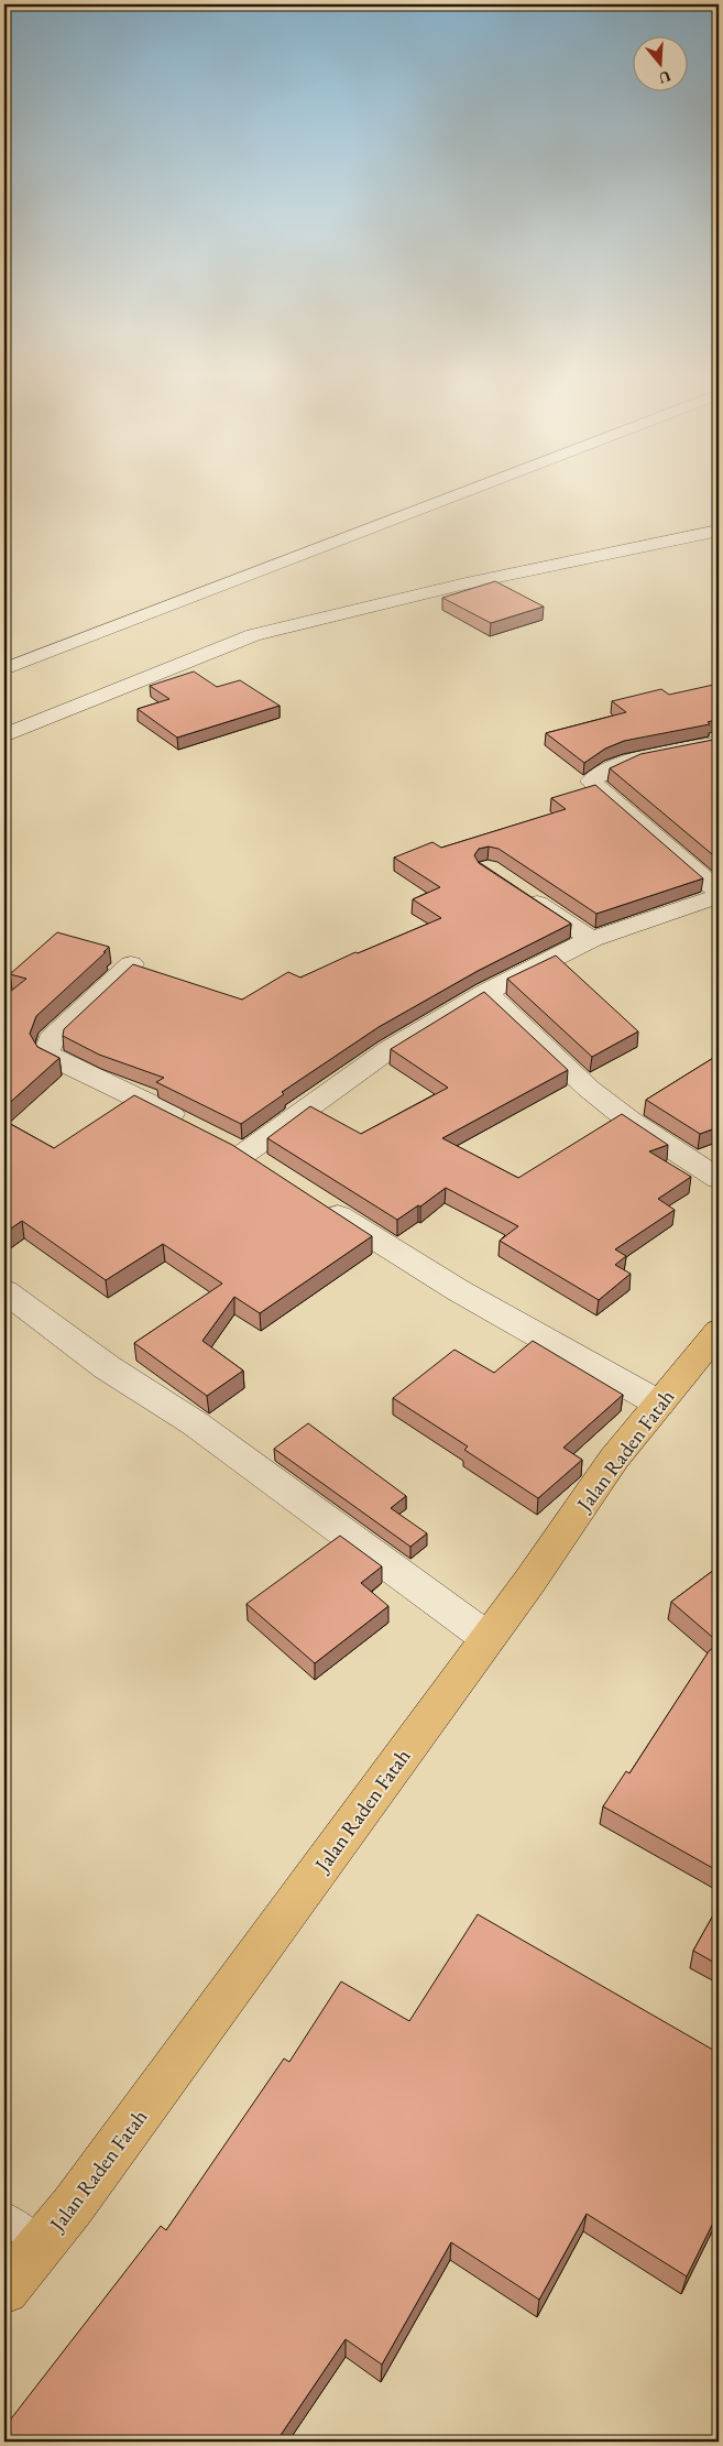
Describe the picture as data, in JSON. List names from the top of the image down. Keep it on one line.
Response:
{"streets":{"highway":["Jalan Raden Fatah"]},"north":"bottom"}
